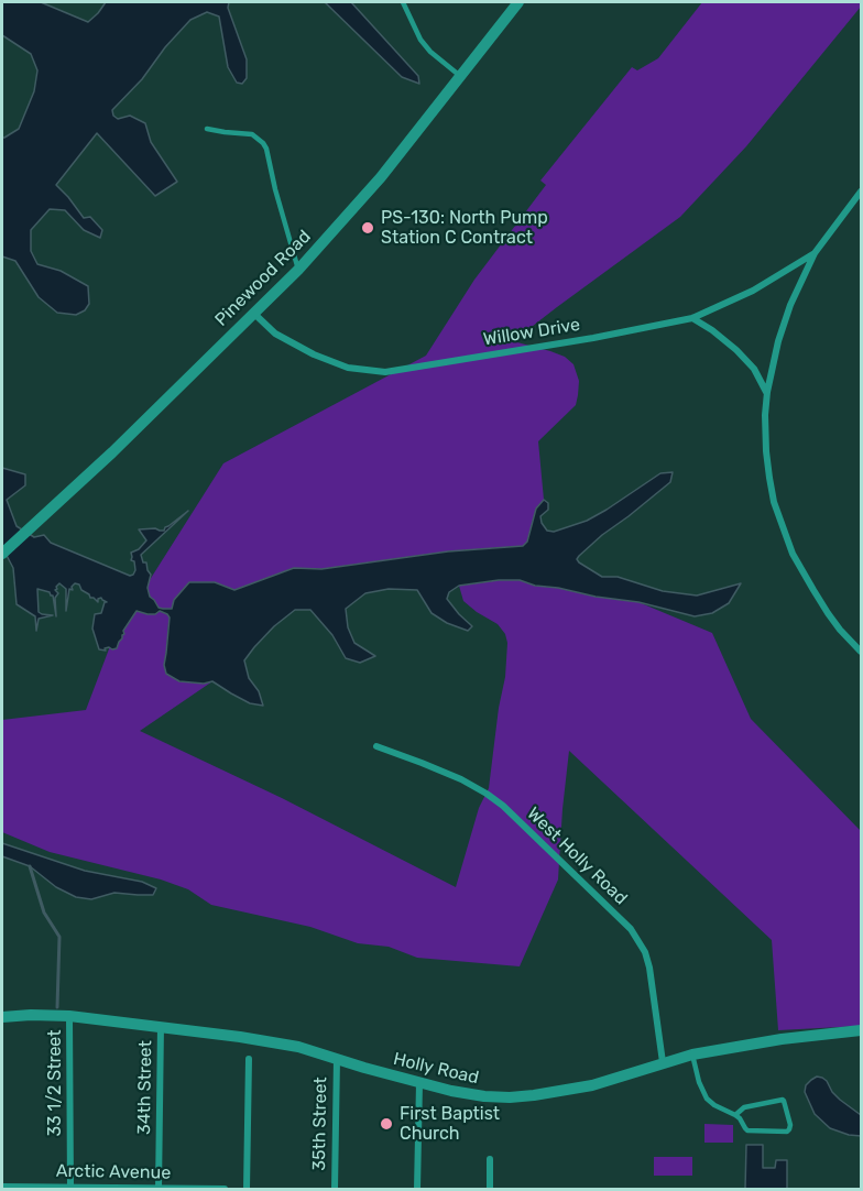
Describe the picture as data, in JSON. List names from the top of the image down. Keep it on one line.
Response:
{"streets":{"street":["Pinewood Road","Willow Drive","West Holly Road","Holly Road","33 1/2 Street","34th Street","35th Street","Arctic Avenue"]},"crossings":[["Pinewood Road","Willow Drive"],["West Holly Road","Holly Road"],["Holly Road","33 1/2 Street"],["Holly Road","34th Street"],["Holly Road","35th Street"],["33 1/2 Street","Arctic Avenue"],["34th Street","Arctic Avenue"]],"places":["PS-130: North Pump Station C Contract","First Baptist Church"]}
